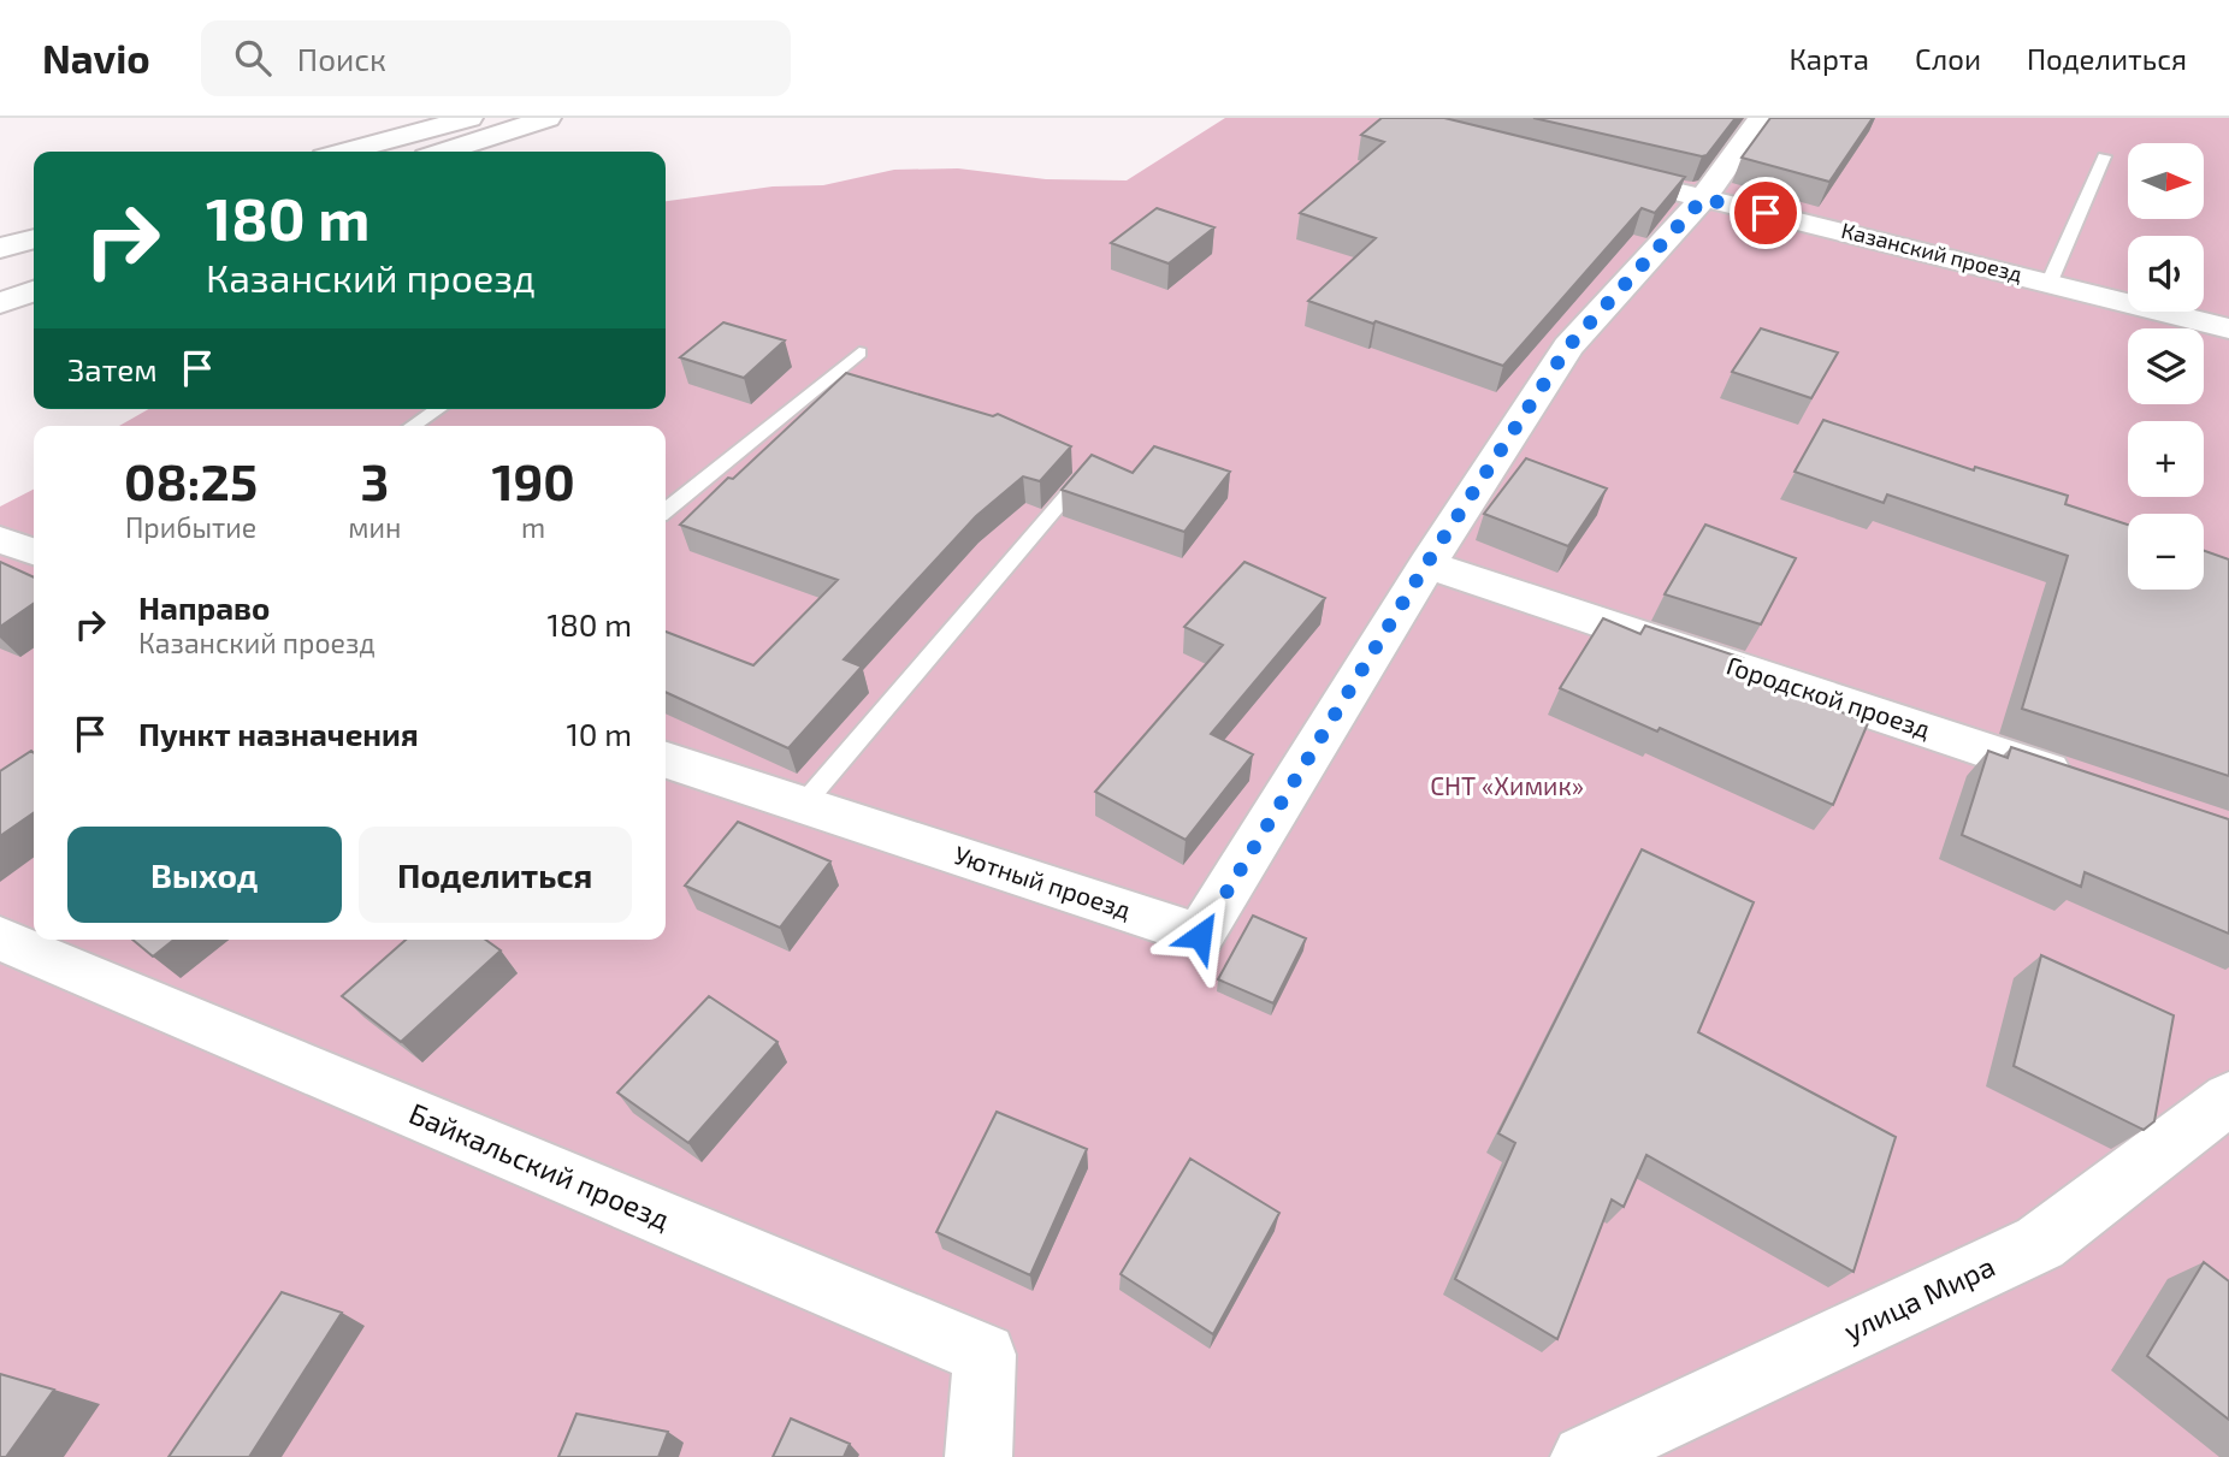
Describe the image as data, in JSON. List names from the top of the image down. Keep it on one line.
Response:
{"streets":{"street":["Казанский проезд","Городской проезд","Уютный проезд","Байкальский проезд","улица Мира"]},"crossings":[["Казанский проезд","Уютный проезд"],["Городской проезд","Уютный проезд"]],"parks":["СНТ «Химик»"],"north":"right","page":{"header":"Navio","search":"Поиск","nav":["Карта","Слои","Поделиться"],"map_buttons":["+","−"],"turn":["180 m","Казанский проезд"],"then":"Затем","eta":["08:25","Прибытие","3","мин","190","m"],"list":[{"name":"Направо","note":"Казанский проезд","value":"180 m"},{"name":"Пункт назначения","value":"10 m"}],"buttons":["Выход","Поделиться"]}}
